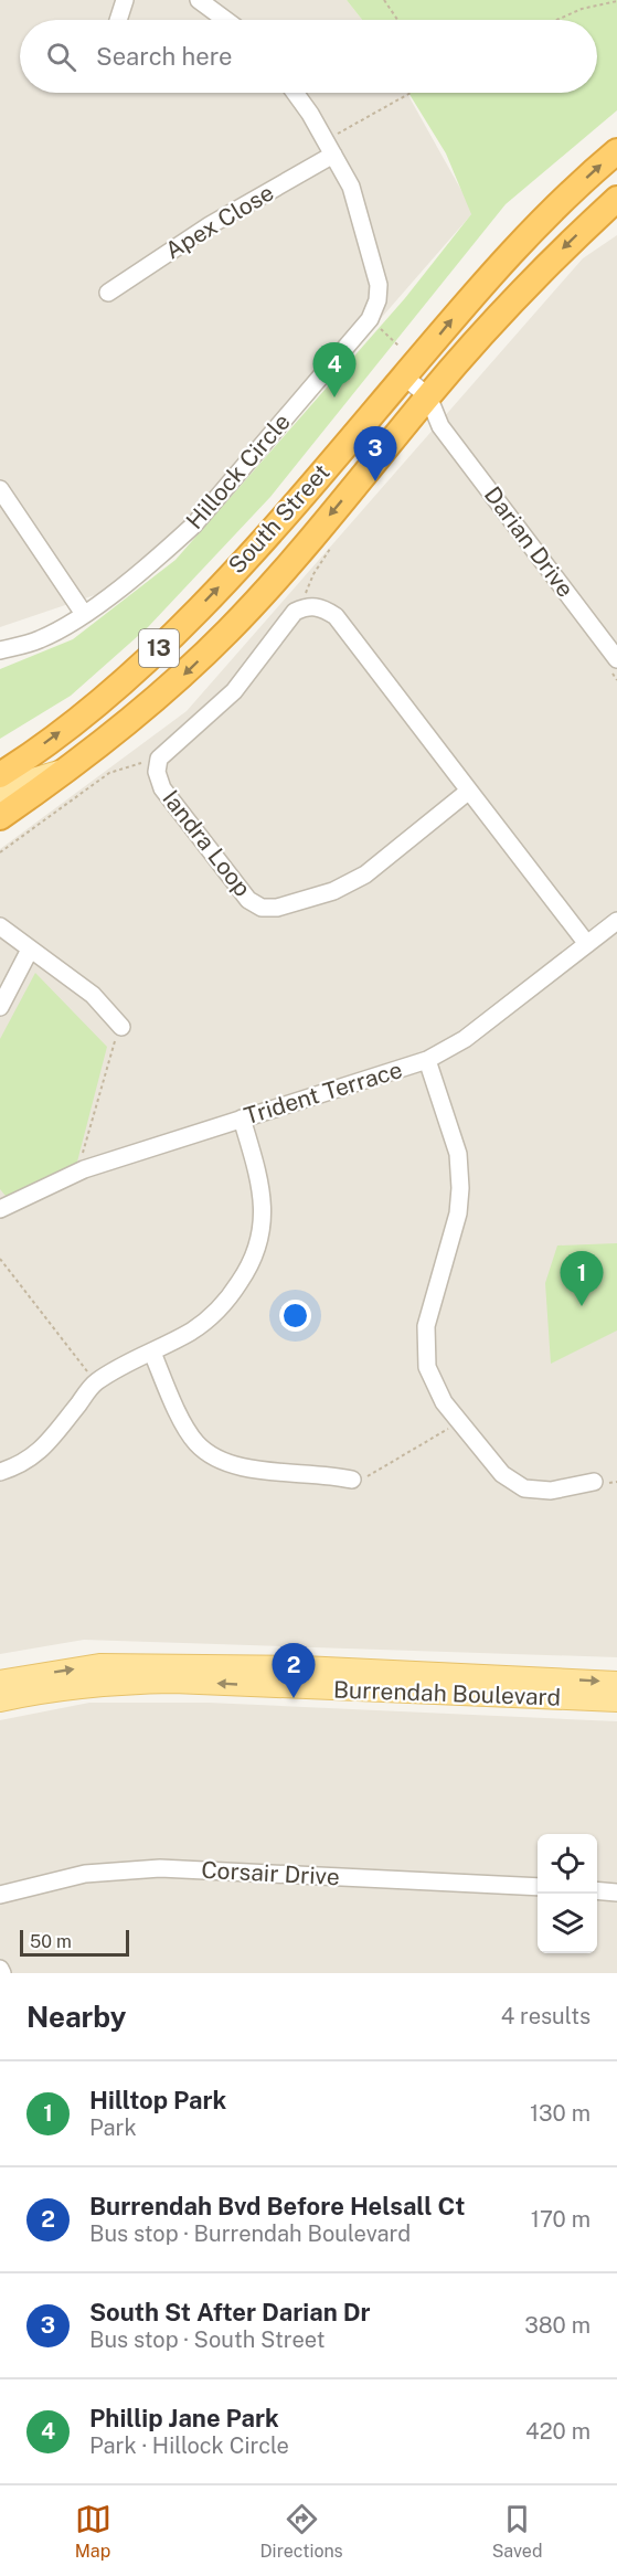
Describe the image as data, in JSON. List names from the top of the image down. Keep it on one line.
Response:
{"streets":{"highway":["South Street","13"],"main road":["Burrendah Boulevard"],"street":["Apex Close","Hillock Circle","Darian Drive","Iandra Loop","Trident Terrace","Corsair Drive"]},"crossings":[["Apex Close","Hillock Circle"],["South Street","Darian Drive"],["Iandra Loop","Trident Terrace"]],"scale_bar":"50 m","page":{"search":"Search here","pins":["4","3","1","2"],"scale":"50 m","heading":["Nearby","4 results"],"list":[{"mark":"1","name":"Hilltop Park","note":"Park","value":"130 m"},{"mark":"2","name":"Burrendah Bvd Before Helsall Ct","note":"Bus stop · Burrendah Boulevard","value":"170 m"},{"mark":"3","name":"South St After Darian Dr","note":"Bus stop · South Street","value":"380 m"},{"mark":"4","name":"Phillip Jane Park","note":"Park · Hillock Circle","value":"420 m"}],"nav":["Map","Directions","Saved"]}}
